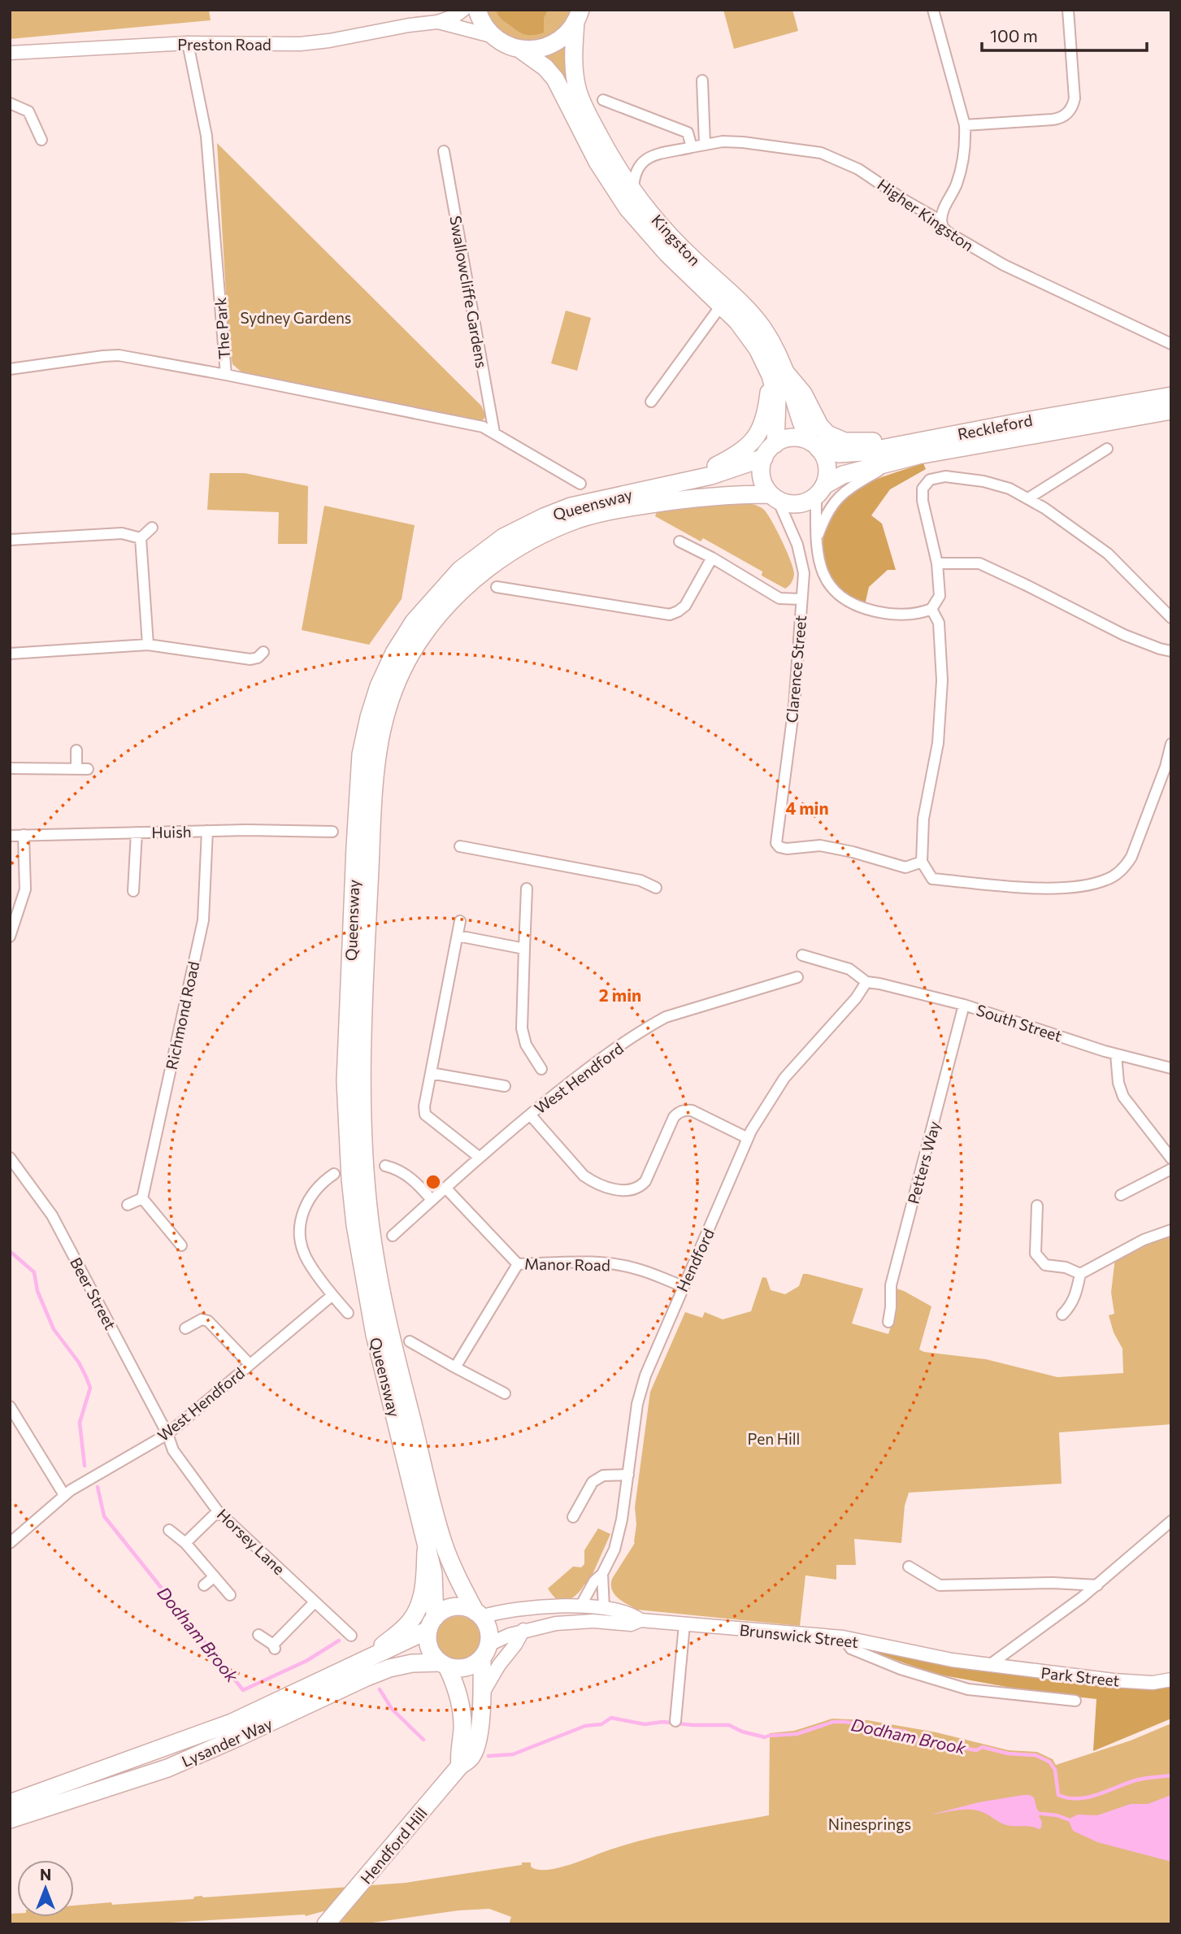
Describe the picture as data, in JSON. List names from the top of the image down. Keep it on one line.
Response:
{"streets":{"main road":["Kingston","Reckleford","Queensway","Lysander Way","Hendford Hill"],"street":["Preston Road","Higher Kingston","Swallowcliffe Gardens","The Park","Clarence Street","Huish","Richmond Road","South Street","West Hendford","Petters Way","Hendford","Manor Road","Beer Street","Horsey Lane","Brunswick Street","Park Street"]},"crossings":[["Preston Road","Kingston"],["Preston Road","The Park"],["Higher Kingston","Kingston"],["Kingston","Reckleford"],["Kingston","Queensway"],["Kingston","Clarence Street"],["Swallowcliffe Gardens","The Park"],["Reckleford","Queensway"],["Reckleford","Clarence Street"],["Queensway","Clarence Street"],["Queensway","Brunswick Street"],["Queensway","Lysander Way"],["Queensway","Hendford Hill"],["Huish","Richmond Road"],["South Street","Petters Way"],["South Street","Hendford"],["West Hendford","Manor Road"],["West Hendford","Beer Street"],["West Hendford","Horsey Lane"],["Hendford","Manor Road"],["Hendford","Brunswick Street"],["Beer Street","Horsey Lane"],["Brunswick Street","Park Street"],["Brunswick Street","Lysander Way"],["Brunswick Street","Hendford Hill"],["Lysander Way","Hendford Hill"]],"water":["Dodham Brook"],"parks":["Sydney Gardens","Pen Hill","Ninesprings"],"scale_bar":"100 m","north":"top","rings":["4 min","2 min"]}
